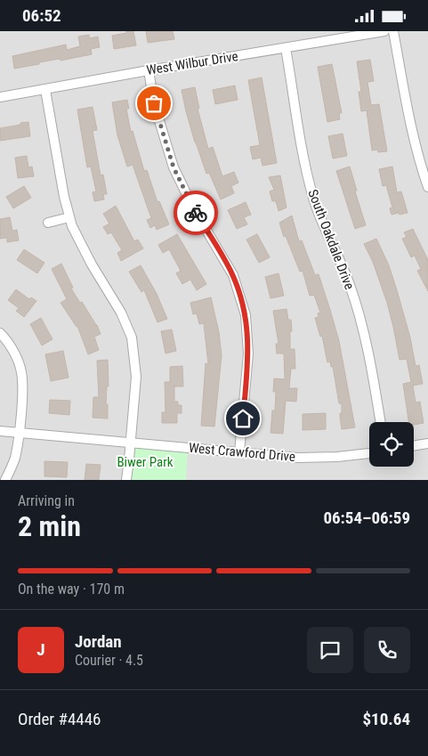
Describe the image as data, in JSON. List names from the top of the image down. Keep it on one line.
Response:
{"streets":{"street":["West Wilbur Drive","South Oakdale Drive","West Crawford Drive"]},"crossings":[["West Wilbur Drive","South Oakdale Drive"]],"parks":["Biwer Park"],"page":{"status":"06:52","heading":["2 min","Arriving in","06:54–06:59"],"panel":["Jordan","Courier · 4.5","Order #4446","$10.64"],"bar":"On the way · 170 m","round":"J"}}
